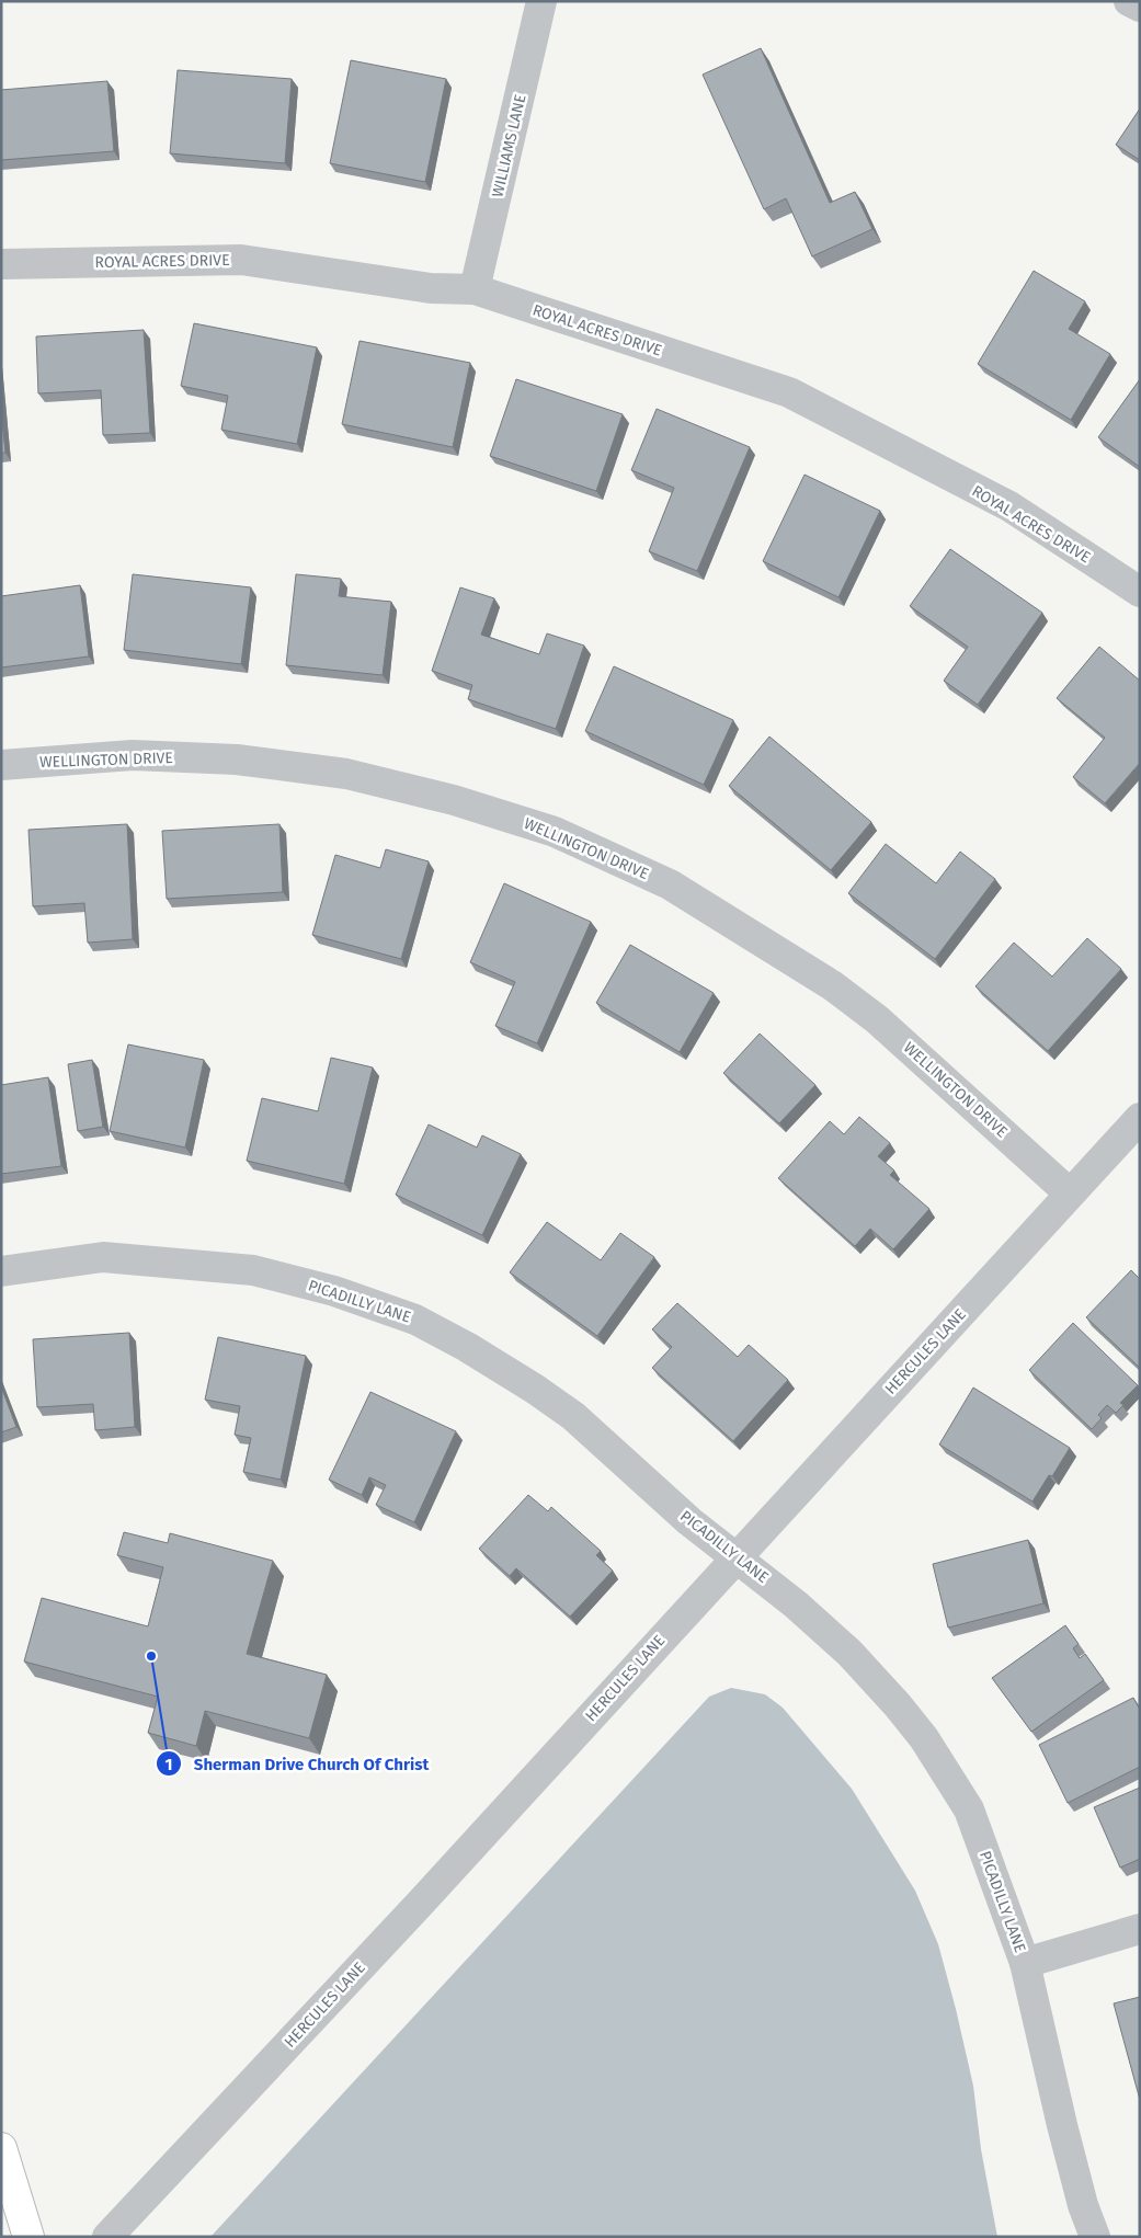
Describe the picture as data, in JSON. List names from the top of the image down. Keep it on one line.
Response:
{"streets":{"street":["WILLIAMS LANE","ROYAL ACRES DRIVE","WELLINGTON DRIVE","PICADILLY LANE","HERCULES LANE"]},"crossings":[["WILLIAMS LANE","ROYAL ACRES DRIVE"],["WELLINGTON DRIVE","HERCULES LANE"],["PICADILLY LANE","HERCULES LANE"]],"places":["Sherman Drive Church Of Christ"]}
